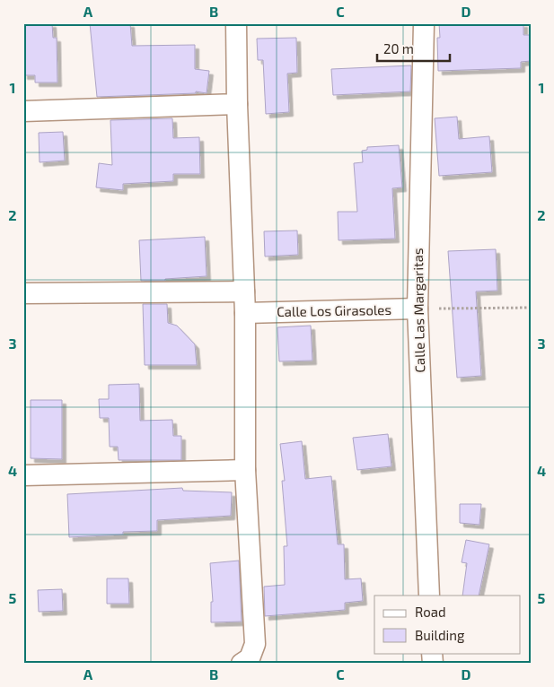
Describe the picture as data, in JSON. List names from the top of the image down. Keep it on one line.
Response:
{"streets":{"street":["Calle Las Margaritas","Calle Los Girasoles"]},"crossings":[["Calle Las Margaritas","Calle Los Girasoles"]],"legend":["Road","Building"],"scale_bar":"20 m","grid":{"columns":["A","B","C","D"],"rows":["1","2","3","4","5"]}}
